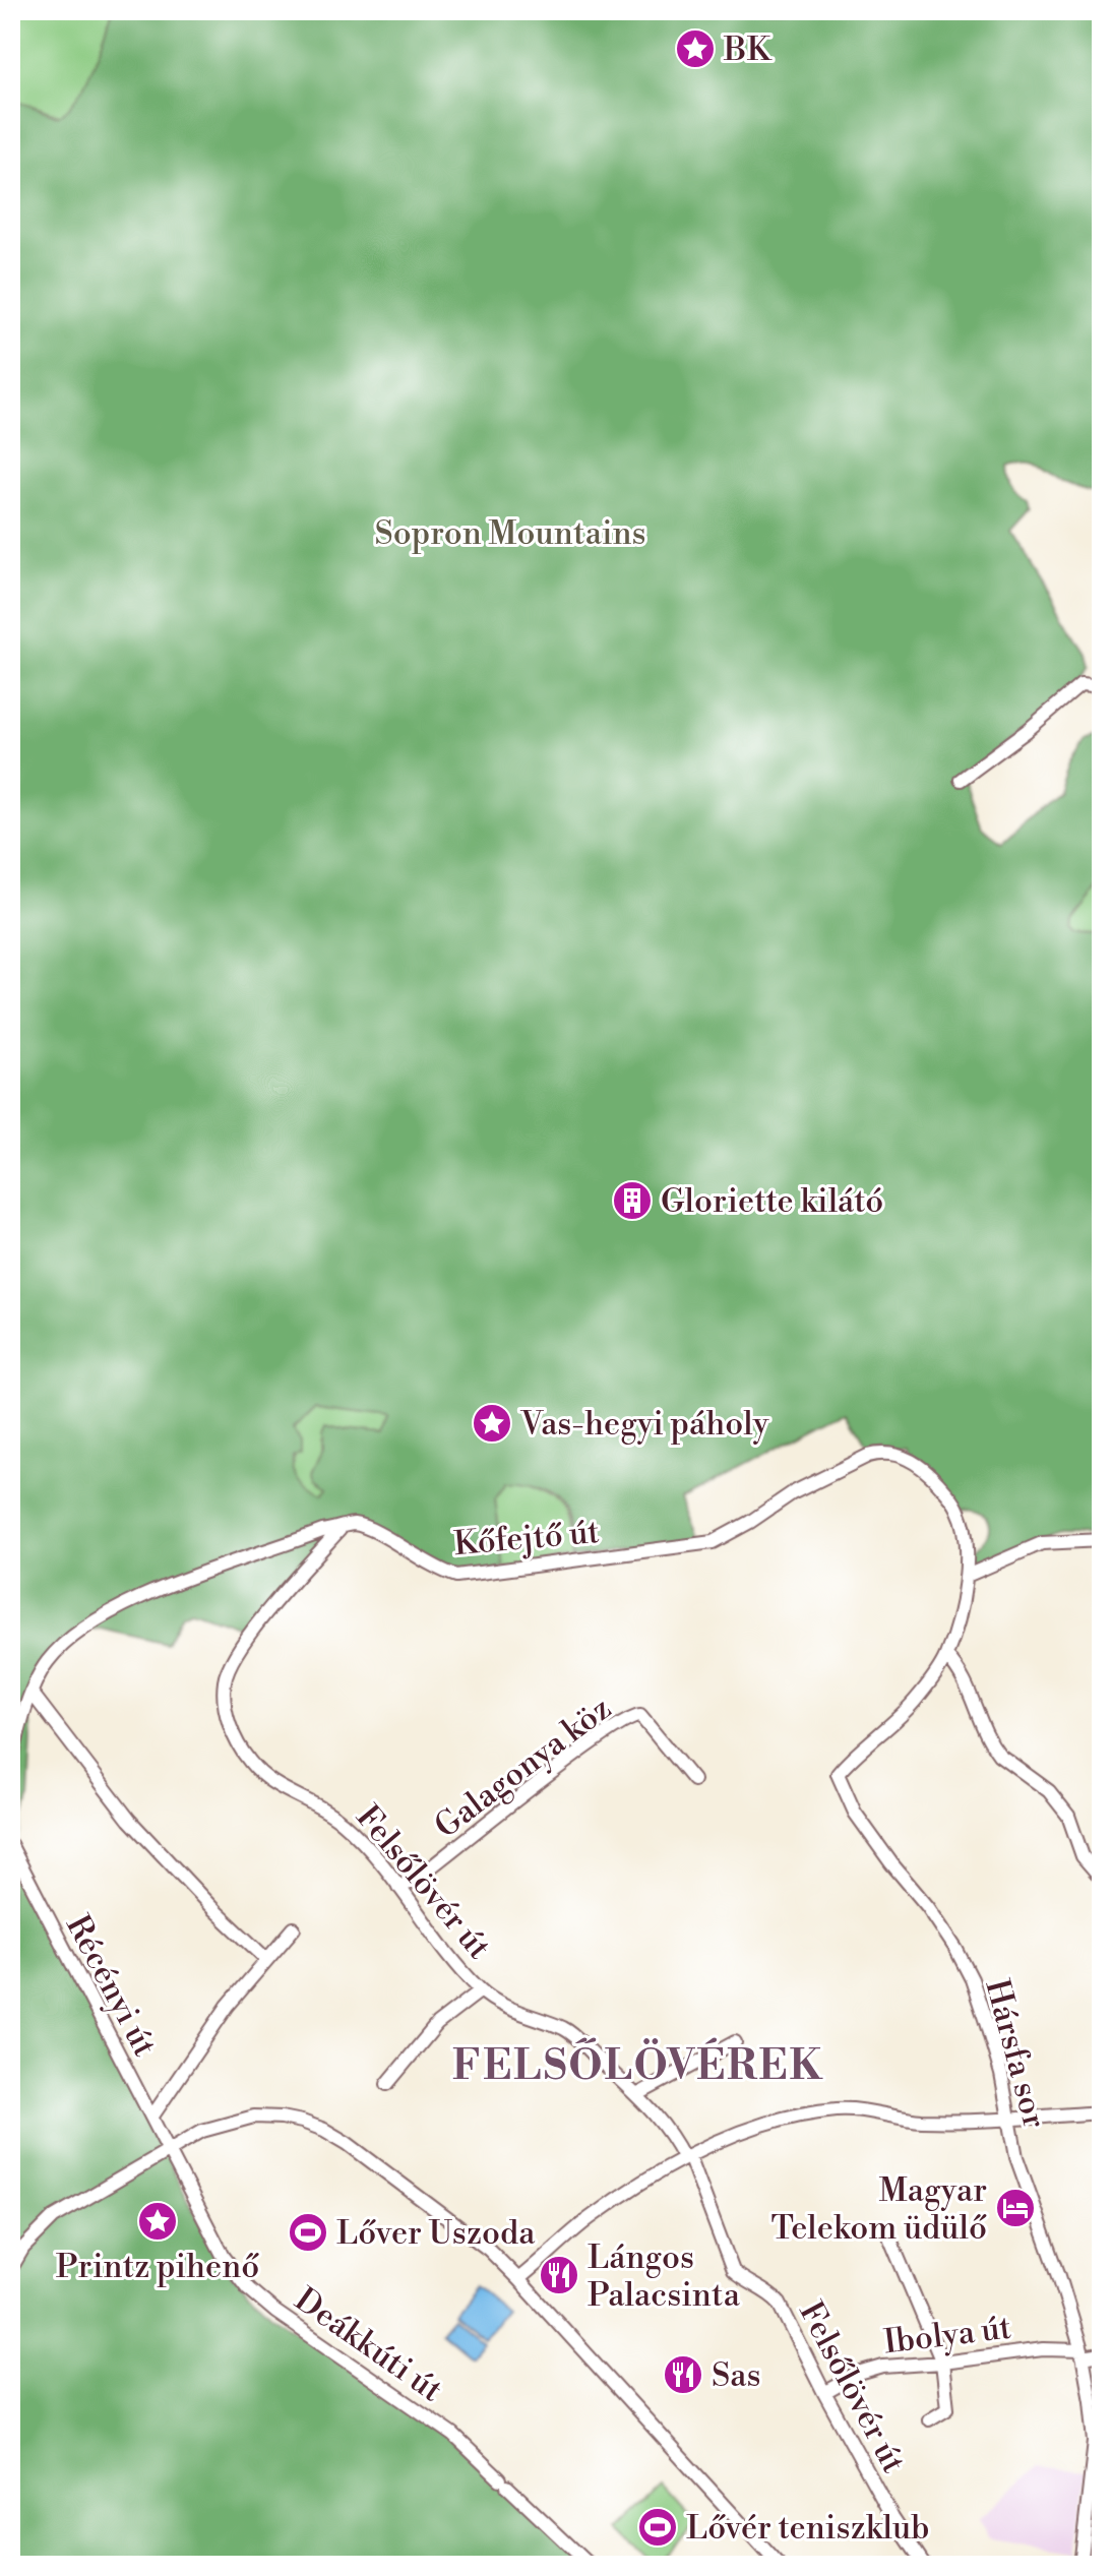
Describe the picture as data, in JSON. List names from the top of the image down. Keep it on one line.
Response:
{"streets":{"street":["Kőfejtő út","Galagonya köz","Felsőlövér út","Récényi út","Hársfa sor","Ibolya út","Deákkúti út"]},"crossings":[["Kőfejtő út","Felsőlövér út"],["Kőfejtő út","Hársfa sor"],["Galagonya köz","Felsőlövér út"],["Felsőlövér út","Ibolya út"],["Récényi út","Deákkúti út"],["Hársfa sor","Ibolya út"]],"districts":["FELSŐLÖVÉREK"],"parks":["Sopron Mountains"],"places":{"place":["BK","Vas-hegyi páholy","Printz pihenő"],"building":["Gloriette kilátó"],"hotel":["Magyar Telekom üdülő"],"sports":["Lőver Uszoda","Lővér teniszklub"],"restaurant":["Lángos Palacsinta","Sas"]}}
